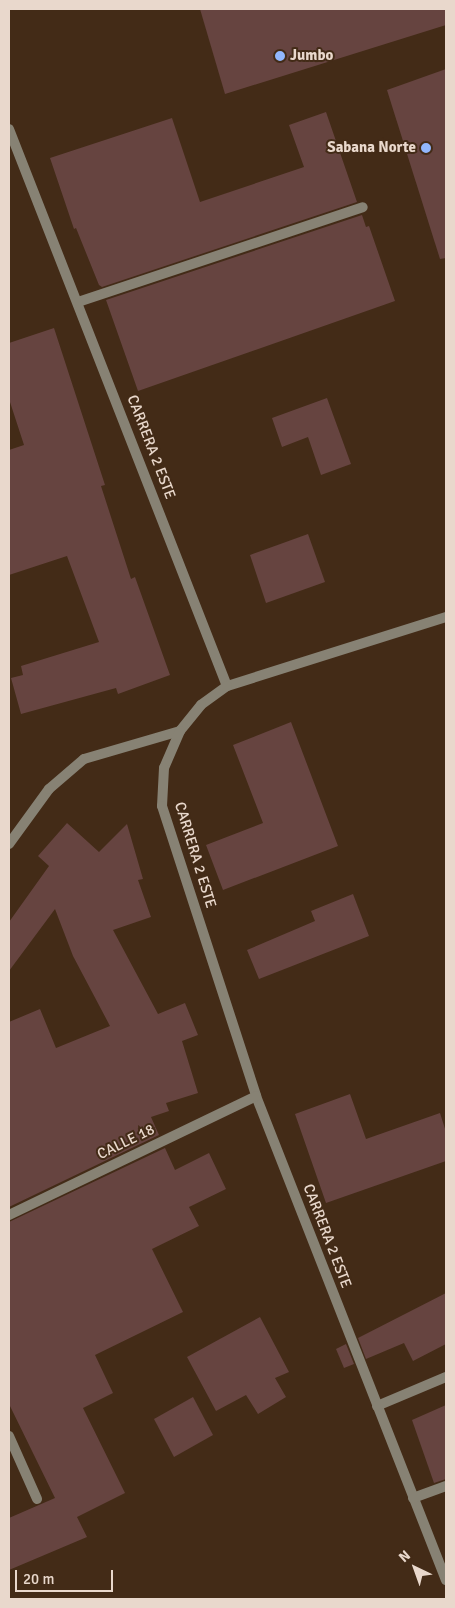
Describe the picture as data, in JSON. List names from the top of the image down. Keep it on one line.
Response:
{"streets":{"street":["CARRERA 2 ESTE","CALLE 18"]},"crossings":[["CARRERA 2 ESTE","CALLE 18"]],"places":["Jumbo","Sabana Norte"],"scale_bar":"20 m","north":"top left"}
